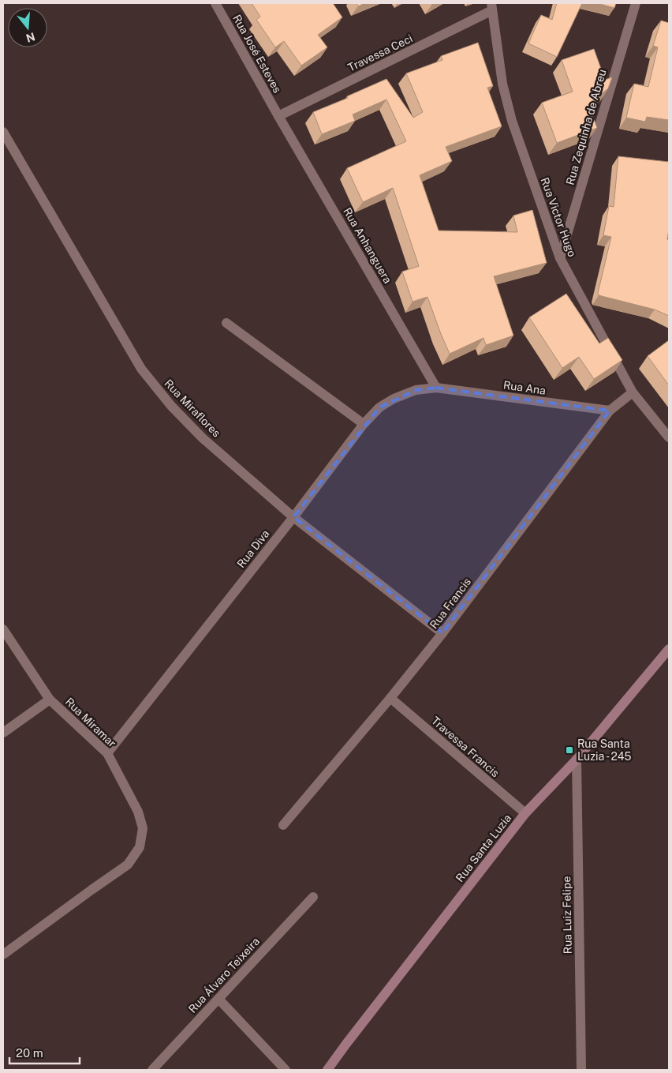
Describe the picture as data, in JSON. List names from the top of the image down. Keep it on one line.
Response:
{"streets":{"main road":["Rua Santa Luzia"],"street":["Travessa Ceci","Rua José Esteves","Rua Zequinha de Abreu","Rua Victor Hugo","Rua Anhanguera","Rua Ana","Rua Miraflores","Rua Diva","Rua Francis","Rua Miramar","Travessa Francis","Rua Luiz Felipe","Rua Álvaro Teixeira"]},"crossings":[["Travessa Ceci","Rua José Esteves"],["Travessa Ceci","Rua Victor Hugo"],["Travessa Ceci","Rua Anhanguera"],["Rua José Esteves","Rua Anhanguera"],["Rua Zequinha de Abreu","Rua Victor Hugo"],["Rua Victor Hugo","Rua Francis"],["Rua Anhanguera","Rua Ana"],["Rua Anhanguera","Rua Diva"],["Rua Ana","Rua Diva"],["Rua Ana","Rua Francis"],["Rua Miraflores","Rua Diva"],["Rua Miraflores","Rua Francis"],["Rua Diva","Rua Miramar"],["Rua Francis","Travessa Francis"],["Travessa Francis","Rua Santa Luzia"],["Rua Santa Luzia","Rua Luiz Felipe"]],"places":{"transit":["Rua Santa Luzia - 245"]},"scale_bar":"20 m","north":"bottom"}
